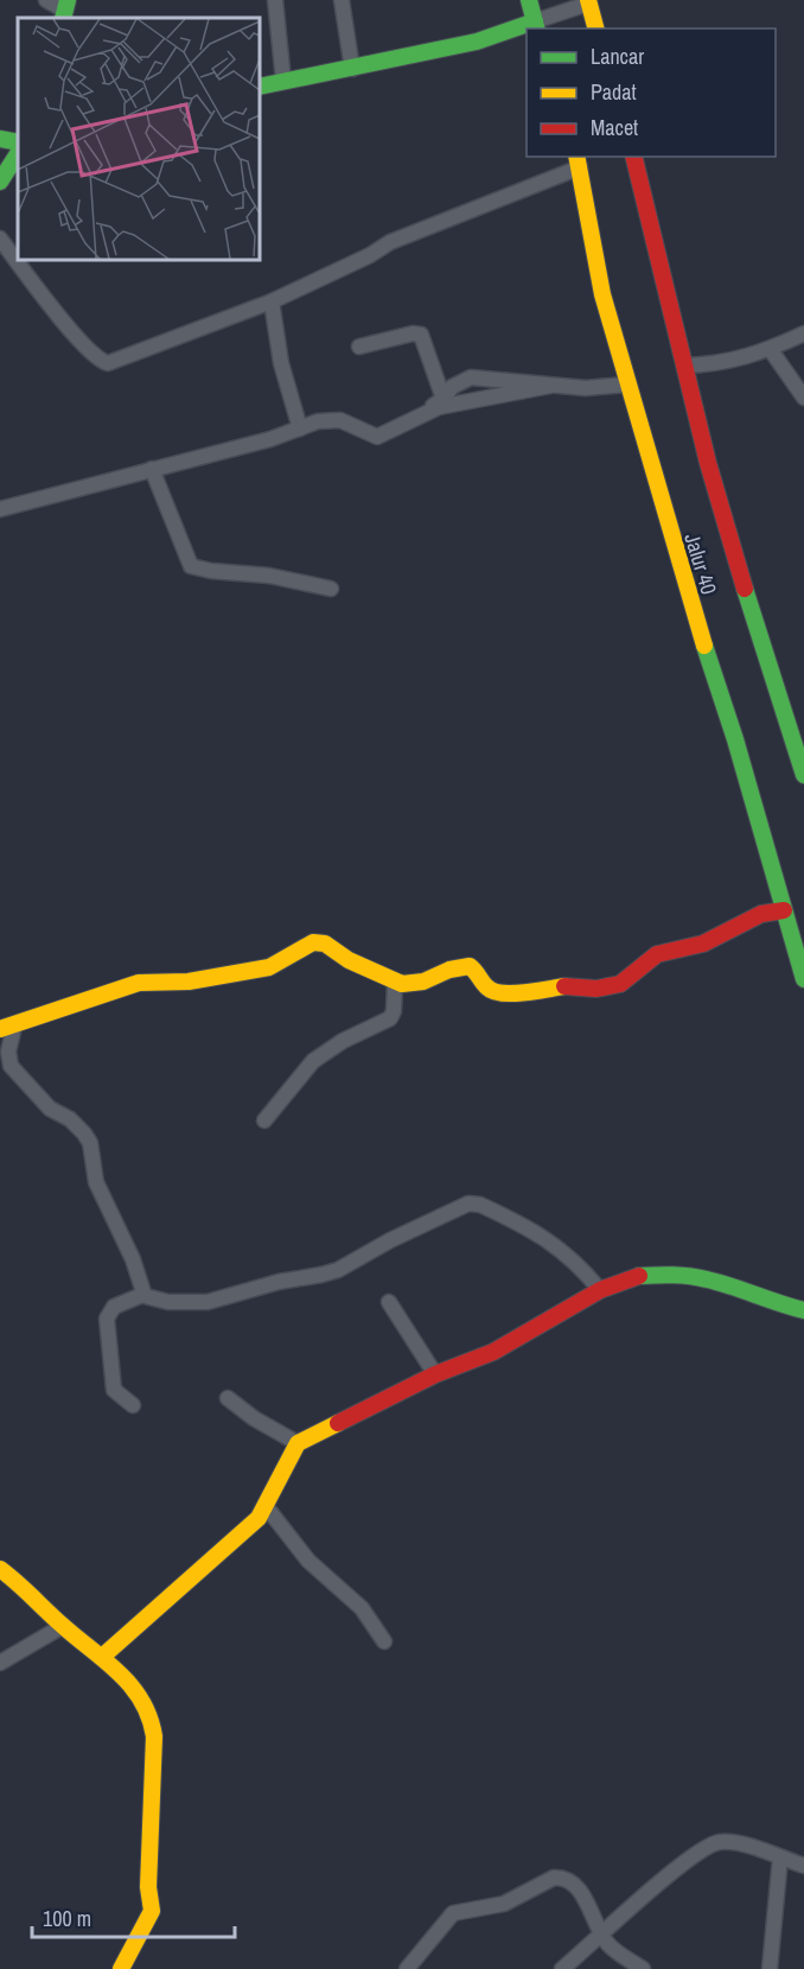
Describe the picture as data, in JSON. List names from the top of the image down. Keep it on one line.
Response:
{"streets":{"main road":["Jalur 40"]},"legend":["Lancar","Padat","Macet"],"scale_bar":"100 m"}
